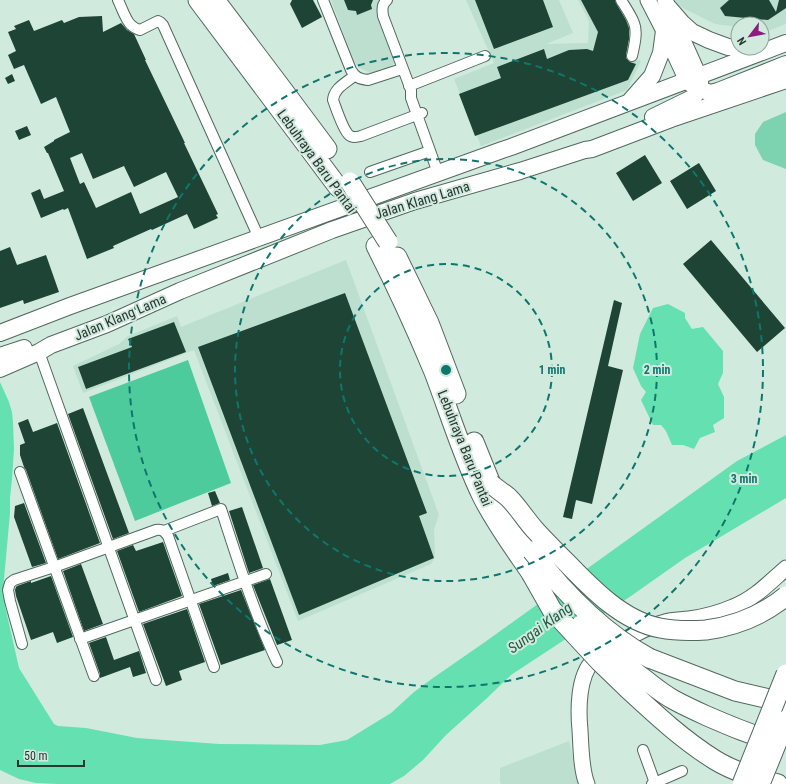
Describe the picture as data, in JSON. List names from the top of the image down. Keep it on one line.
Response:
{"streets":{"highway":["Lebuhraya Baru Pantai"],"main road":["Jalan Klang Lama"]},"water":["Sungai Klang"],"scale_bar":"50 m","north":"bottom left","rings":["1 min","2 min","3 min"]}
